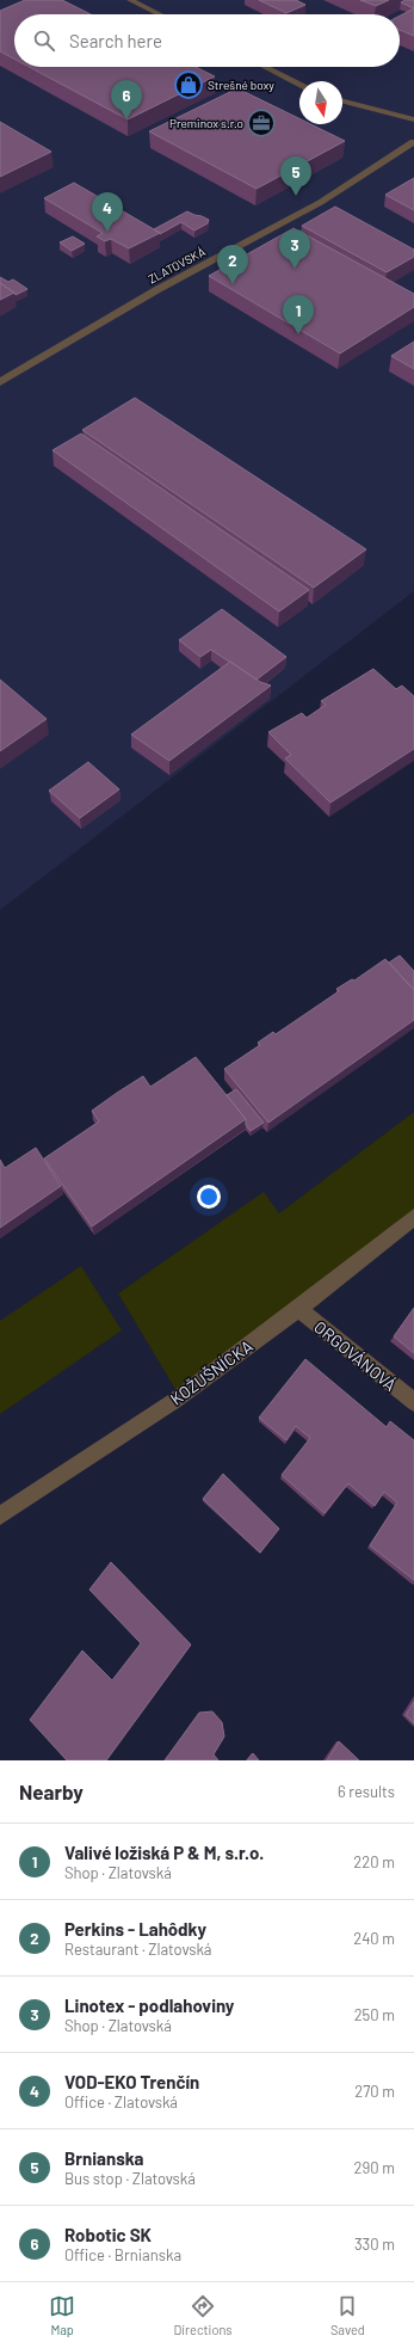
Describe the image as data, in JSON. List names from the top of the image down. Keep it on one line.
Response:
{"streets":{"street":["ZLATOVSKÁ","ORGOVÁNOVÁ","KOŽUŠNÍCKA"]},"crossings":[["ORGOVÁNOVÁ","KOŽUŠNÍCKA"]],"places":{"shop":["Strešné boxy"],"office":["Preminox s.r.o"]},"north":"bottom","page":{"search":"Search here","pins":["6","5","4","3","2","1"],"heading":["Nearby","6 results"],"list":[{"mark":"1","name":"Valivé ložiská P & M, s.r.o.","note":"Shop · Zlatovská","value":"220 m"},{"mark":"2","name":"Perkins - Lahôdky","note":"Restaurant · Zlatovská","value":"240 m"},{"mark":"3","name":"Linotex - podlahoviny","note":"Shop · Zlatovská","value":"250 m"},{"mark":"4","name":"VOD-EKO Trenčín","note":"Office · Zlatovská","value":"270 m"},{"mark":"5","name":"Brnianska","note":"Bus stop · Zlatovská","value":"290 m"},{"mark":"6","name":"Robotic SK","note":"Office · Brnianska","value":"330 m"}],"nav":["Map","Directions","Saved"]}}
